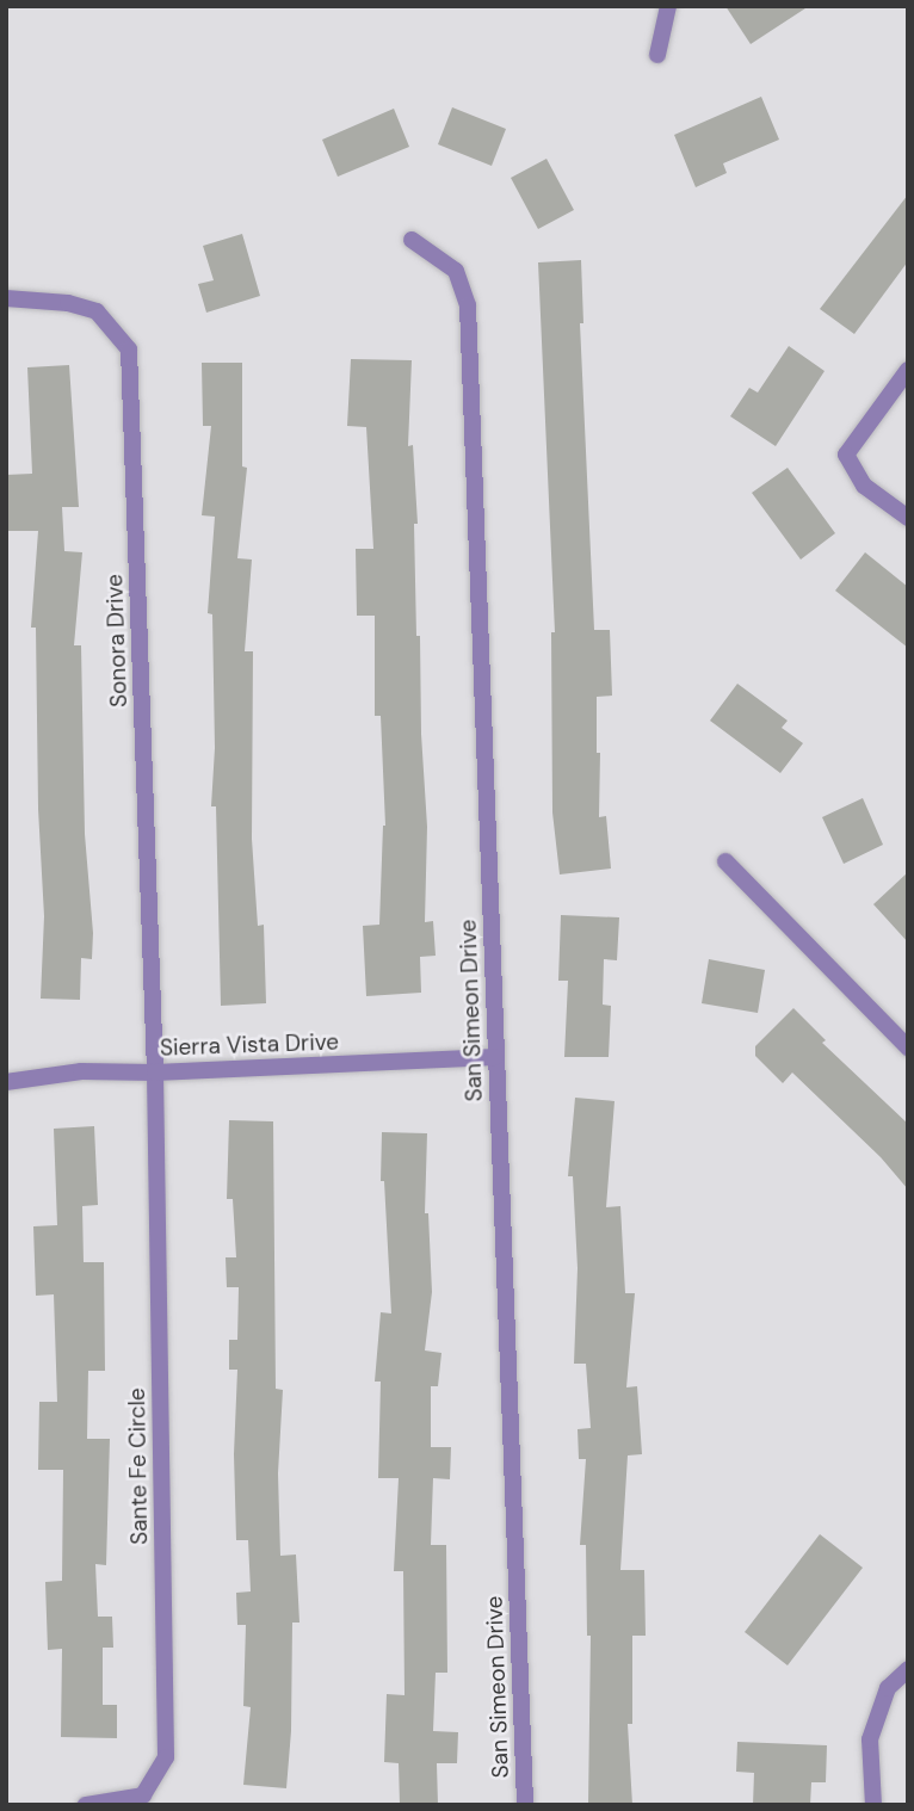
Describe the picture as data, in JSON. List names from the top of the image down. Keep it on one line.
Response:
{"streets":{"street":["Sonora Drive","San Simeon Drive","Sierra Vista Drive","Sante Fe Circle"]},"crossings":[["Sonora Drive","Sierra Vista Drive"],["Sonora Drive","Sante Fe Circle"],["San Simeon Drive","Sierra Vista Drive"],["Sierra Vista Drive","Sante Fe Circle"]]}
